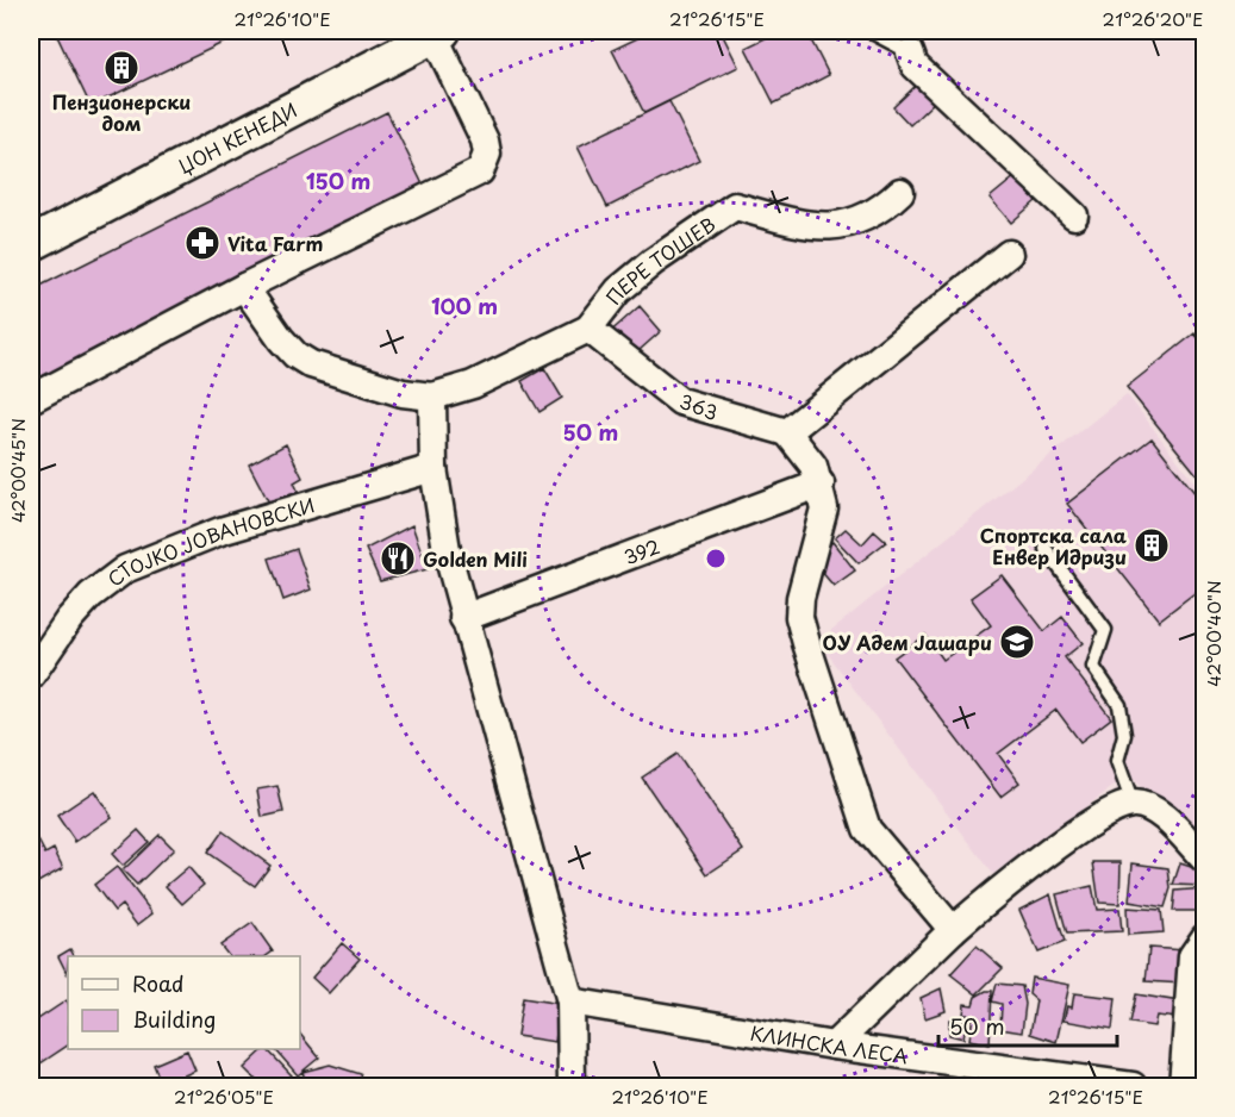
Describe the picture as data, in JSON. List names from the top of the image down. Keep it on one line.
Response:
{"streets":{"street":["ЏОН КЕНЕДИ","ПЕРЕ ТОШЕВ","363","СТОЈКО ЈОВАНОВСКИ","392","КЛИНСКА ЛЕСА"]},"crossings":[["ПЕРЕ ТОШЕВ","363"]],"places":{"building":["Пензионерски дом","Спортска сала Енвер Идризи"],"pharmacy":["Vita Farm"],"restaurant":["Golden Mili"],"school or university":["ОУ Адем Јашари"]},"legend":["Road","Building"],"scale_bar":"50 m","coordinates":["21°26'10\"E","21°26'15\"E","21°26'20\"E","42°00'45\"N","42°00'40\"N","21°26'05\"E"],"rings":["150 m","100 m","50 m"]}
